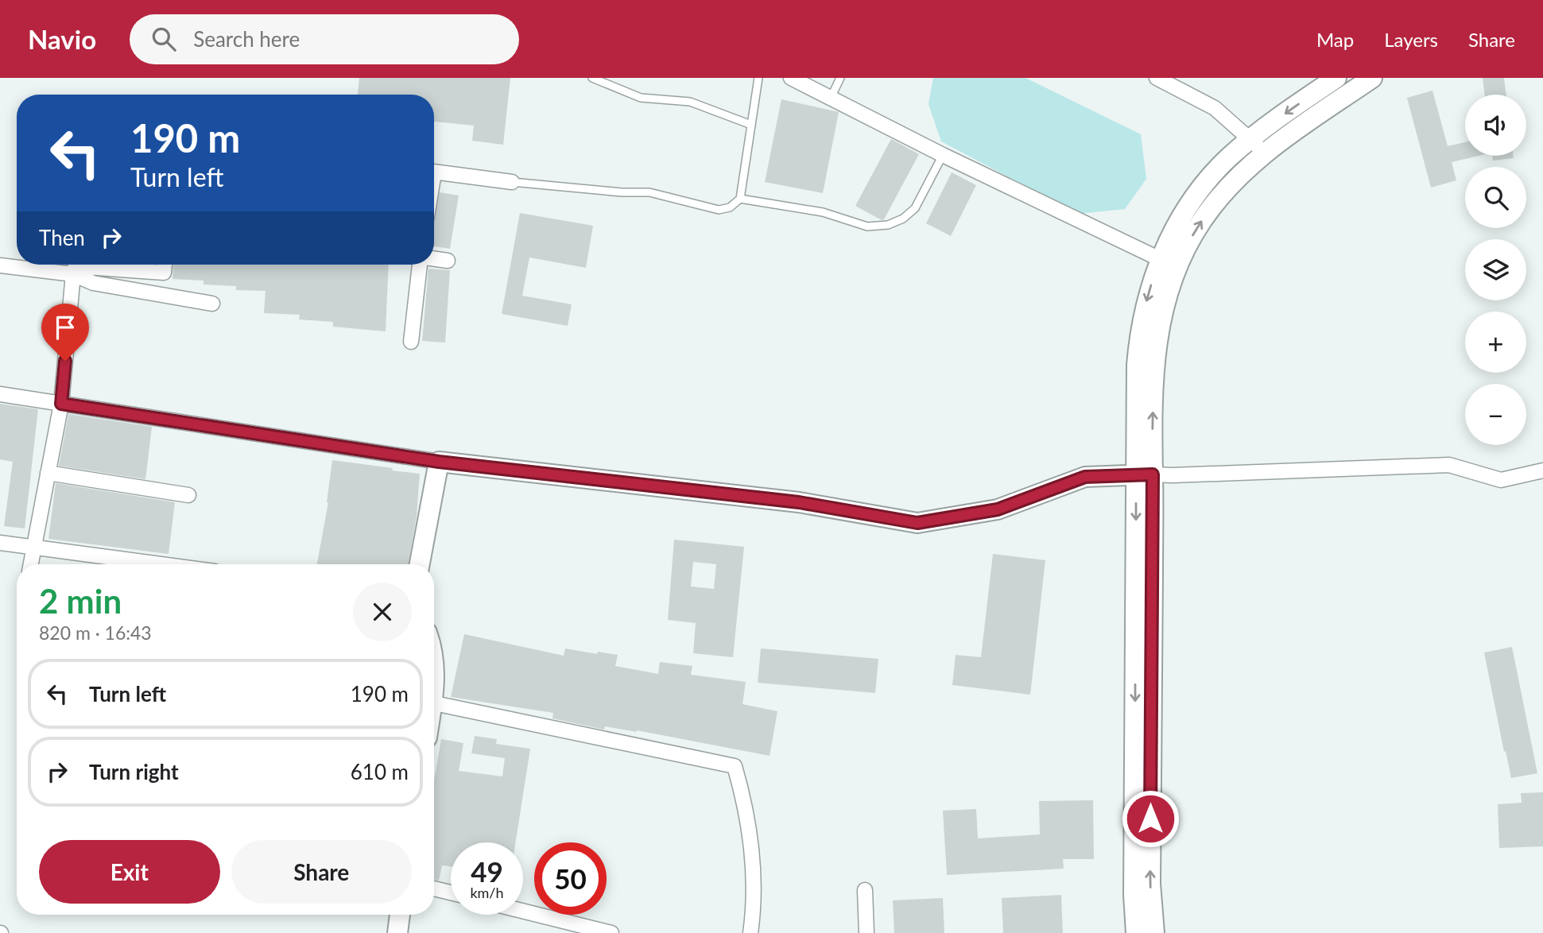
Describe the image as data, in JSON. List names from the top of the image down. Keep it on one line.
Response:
{"page":{"header":"Navio","search":"Search here","nav":["Map","Layers","Share"],"map_buttons":["+","−"],"turn":["190 m","Turn left"],"then":"Then","heading":["2 min","820 m · 16:43"],"list":[{"name":"Turn left","value":"190 m"},{"name":"Turn right","value":"610 m"}],"buttons":["Exit","Share"],"speed":"49 km/h","limit":"50"}}
